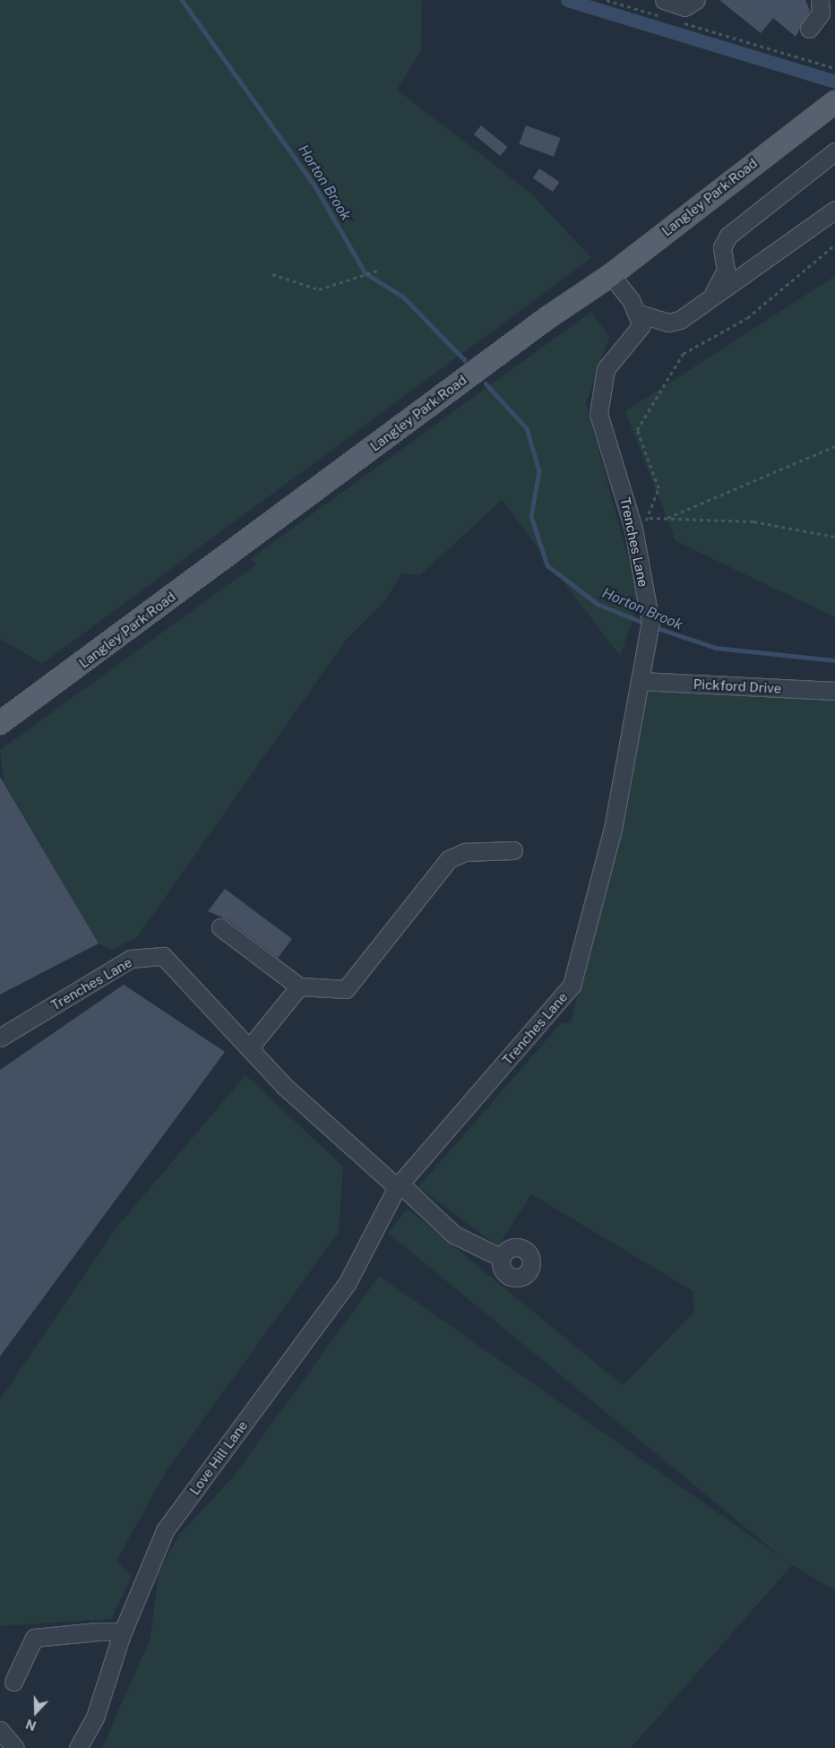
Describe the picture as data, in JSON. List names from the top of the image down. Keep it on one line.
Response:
{"streets":{"main road":["Langley Park Road"],"street":["Trenches Lane","Pickford Drive","Love Hill Lane"]},"crossings":[["Trenches Lane","Pickford Drive"],["Trenches Lane","Love Hill Lane"]],"water":["Horton Brook"],"north":"bottom"}
